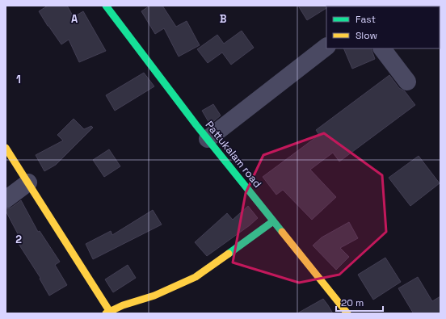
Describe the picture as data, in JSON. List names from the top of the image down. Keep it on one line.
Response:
{"streets":{"main road":["Pattukalam road"]},"legend":["Fast","Slow"],"scale_bar":"20 m","grid":{"columns":["A","B"],"rows":["1","2"]}}
